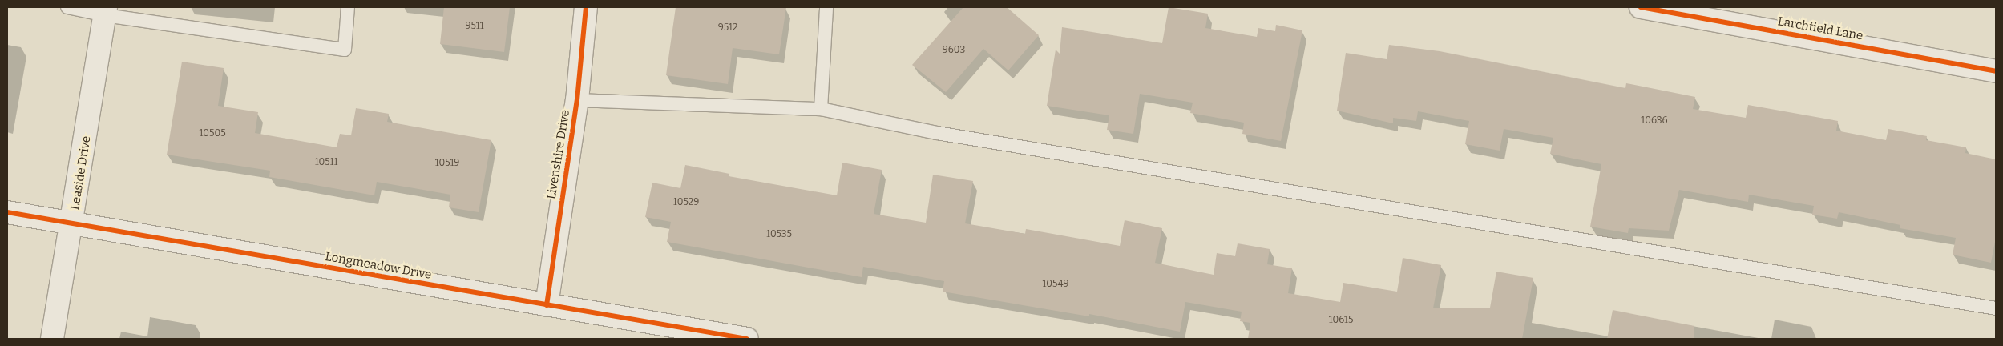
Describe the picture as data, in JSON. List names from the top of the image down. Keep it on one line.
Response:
{"streets":{"street":["Larchfield Lane","Livenshire Drive","Leaside Drive","Longmeadow Drive"]},"crossings":[["Livenshire Drive","Longmeadow Drive"],["Leaside Drive","Longmeadow Drive"]],"house_numbers":["9511","9512","9603","10636","10505","10511","10519","10529","10535","10549","10615"]}
